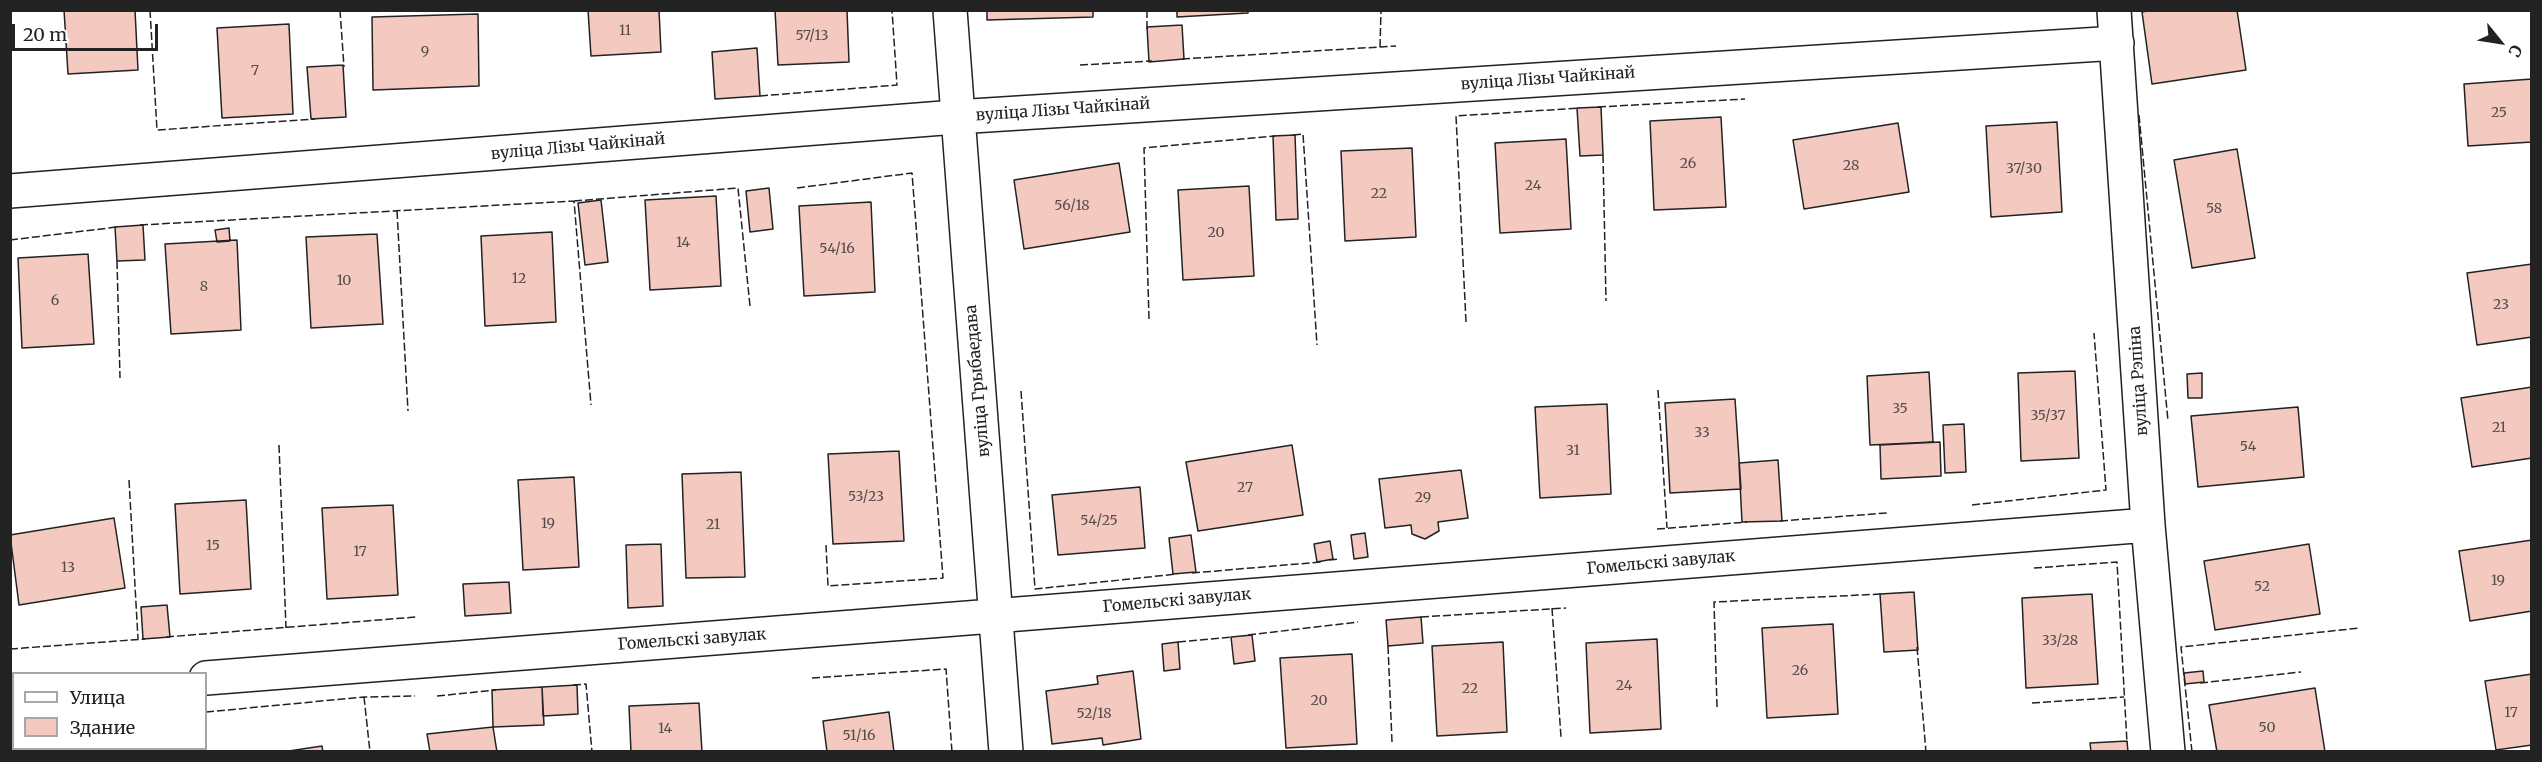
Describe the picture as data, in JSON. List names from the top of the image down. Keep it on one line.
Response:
{"streets":{"street":["вуліца Лізы Чайкінай","вуліца Грыбаедава","вуліца Рэпіна","Гомельскі завулак"]},"crossings":[["вуліца Лізы Чайкінай","вуліца Грыбаедава"],["вуліца Лізы Чайкінай","вуліца Рэпіна"],["вуліца Грыбаедава","Гомельскі завулак"],["вуліца Рэпіна","Гомельскі завулак"]],"house_numbers":["11","57/13","9","7","25","26","28","37/30","24","22","56/18","58","20","14","54/16","12","10","8","6","23","35","35/37","21","33","54","31","27","53/23","29","54/25","19","21","15","17","13","19","52","33/28","26","24","22","20","17","52/18","50","14","51/16"],"legend":["Улица","Здание"],"scale_bar":"20 m","north":"bottom right"}
